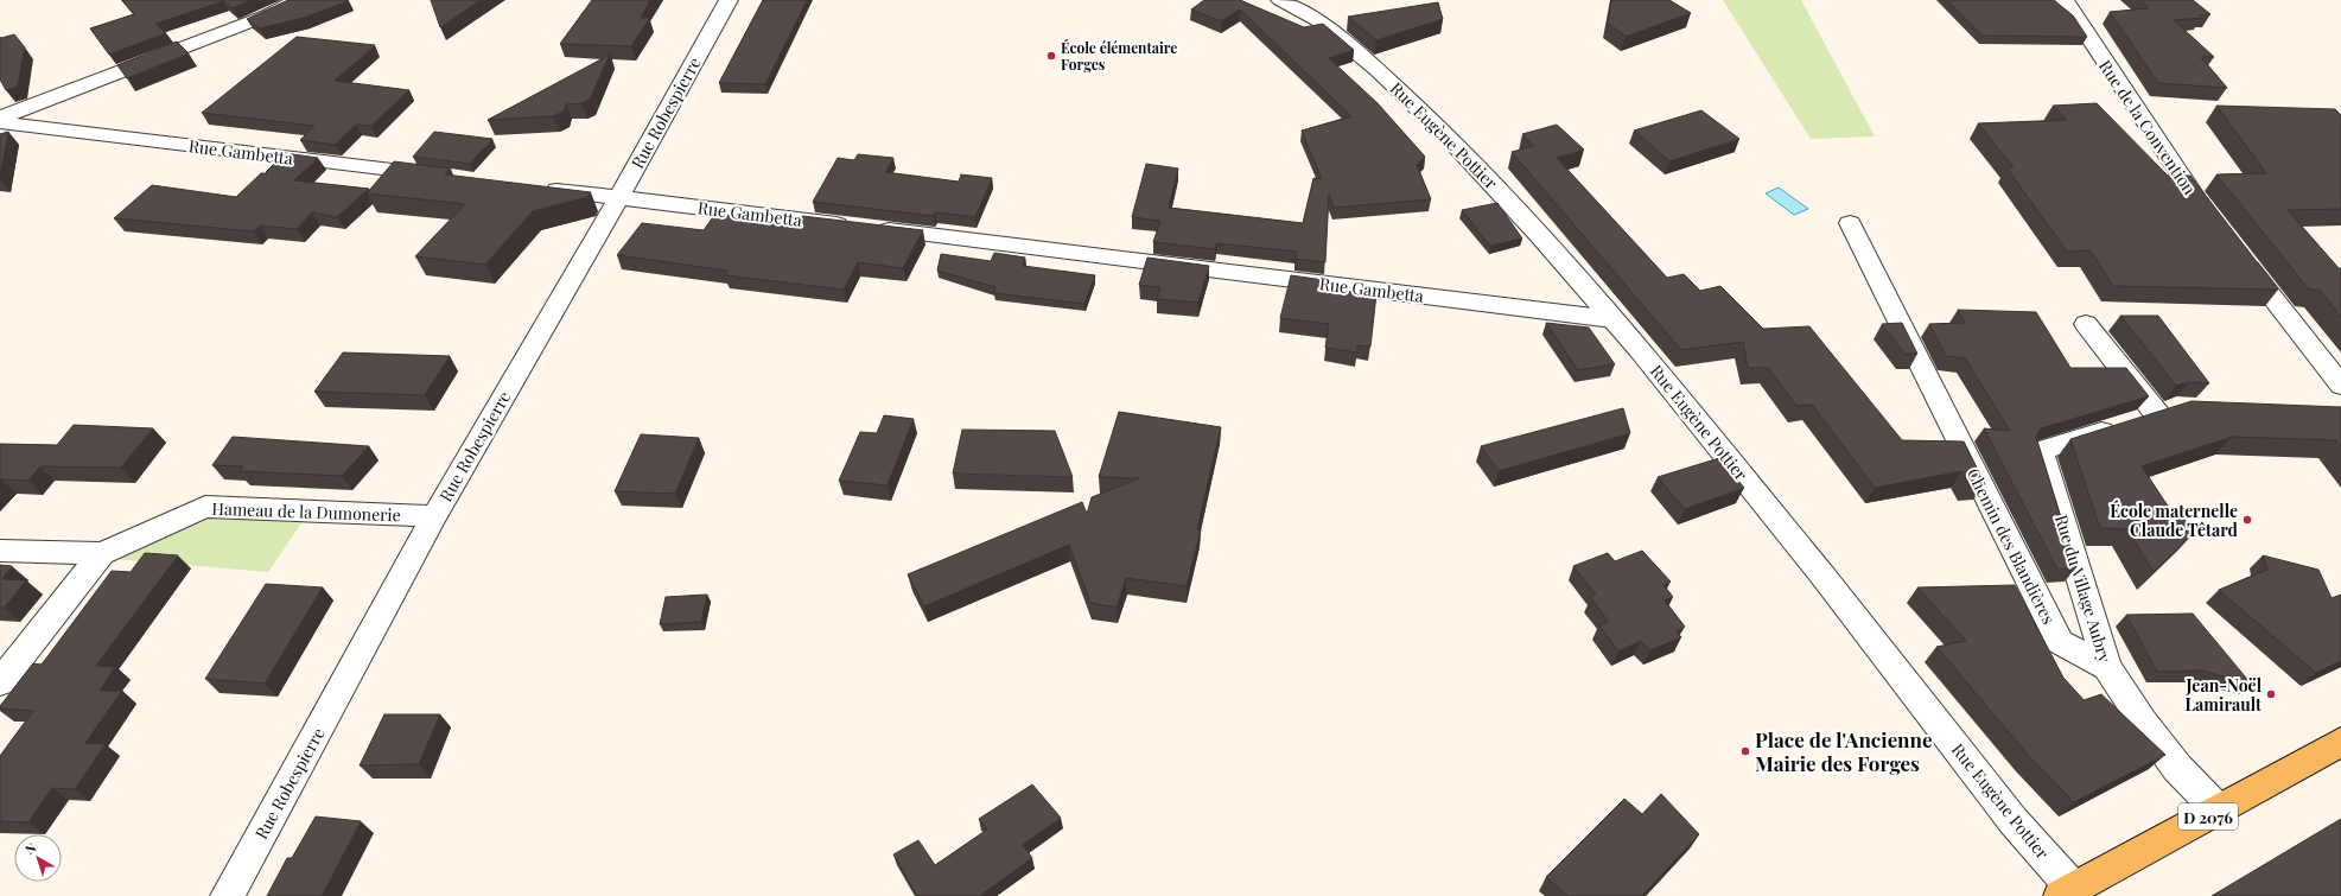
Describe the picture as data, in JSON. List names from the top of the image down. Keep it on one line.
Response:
{"streets":{"main road":["D 2076"],"street":["Rue Robespierre","Rue de la Convention","Rue Eugène Pottier","Rue Gambetta","Hameau de la Dumonerie","Chemin des Blandières","Rue du Village Aubry"]},"crossings":[["Rue Robespierre","Rue Gambetta"],["Rue Robespierre","Hameau de la Dumonerie"],["Rue Eugène Pottier","Rue Gambetta"],["Rue Eugène Pottier","D 2076"],["Chemin des Blandières","Rue du Village Aubry"],["Rue du Village Aubry","D 2076"]],"places":["École élémentaire Forges","École maternelle Claude Têtard","Jean-Noël Lamirault","Place de l'Ancienne Mairie des Forges"],"north":"top left"}
